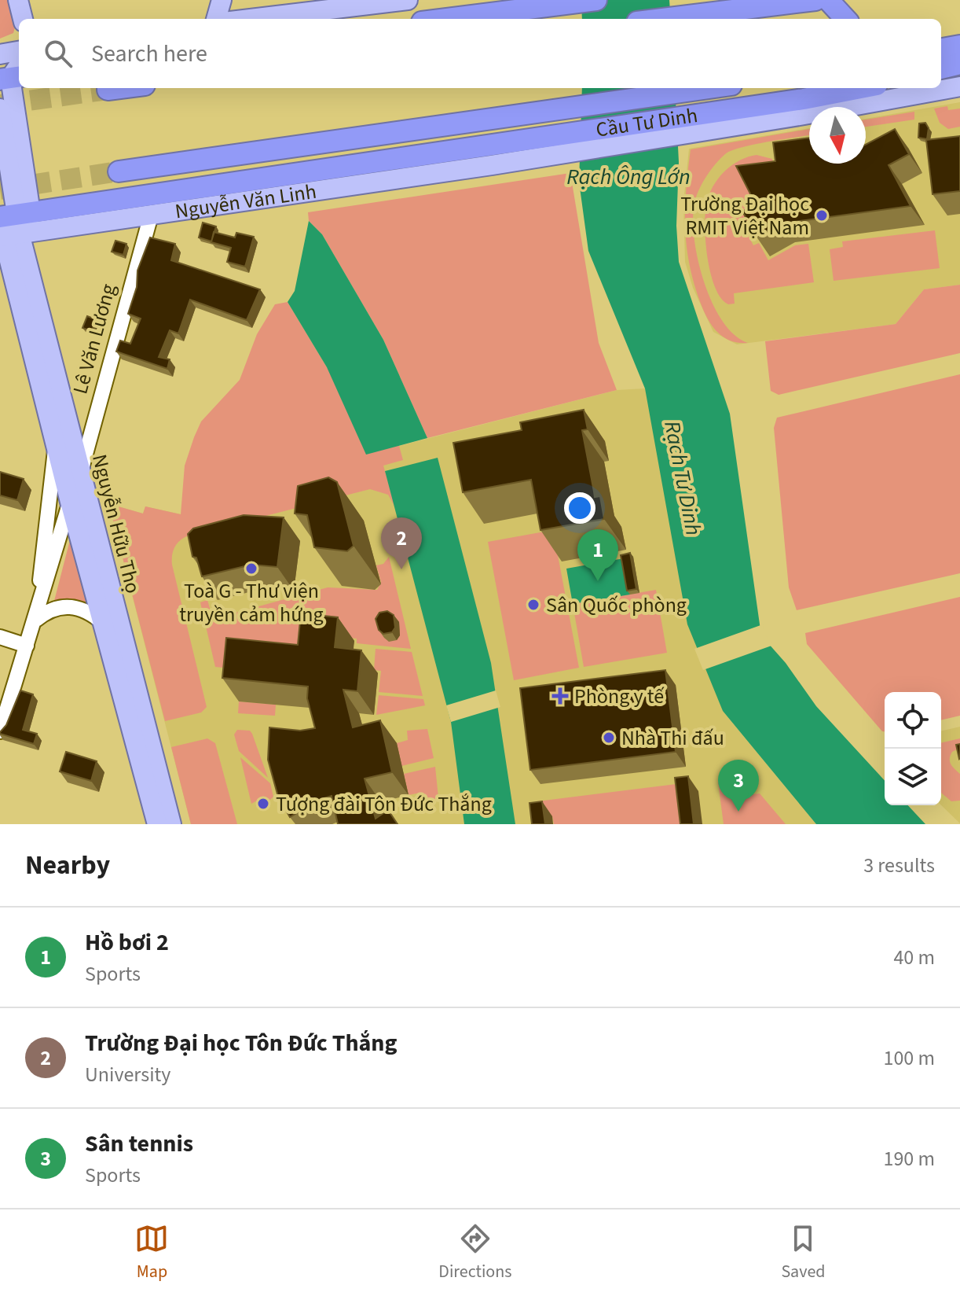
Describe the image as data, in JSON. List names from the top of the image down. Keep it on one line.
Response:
{"streets":{"highway":["Cầu Tư Dinh","Nguyễn Văn Linh"],"main road":["Nguyễn Hữu Thọ"],"street":["Lê Văn Lương"]},"crossings":[["Cầu Tư Dinh","Nguyễn Văn Linh"],["Nguyễn Văn Linh","Lê Văn Lương"],["Nguyễn Văn Linh","Nguyễn Hữu Thọ"],["Lê Văn Lương","Nguyễn Hữu Thọ"]],"water":["Rạch Ông Lớn","Rạch Tư Dinh"],"places":{"other":["Trường Đại học RMIT Việt Nam","Toà G - Thư viện truyền cảm hứng","Sân Quốc phòng","Nhà Thi đấu","Tượng đài Tôn Đức Thắng"],"health":["Phòng y tế"]},"north":"bottom","page":{"search":"Search here","pins":["2","1","3"],"heading":["Nearby","3 results"],"list":[{"mark":"1","name":"Hồ bơi 2","note":"Sports","value":"40 m"},{"mark":"2","name":"Trường Đại học Tôn Đức Thắng","note":"University","value":"100 m"},{"mark":"3","name":"Sân tennis","note":"Sports","value":"190 m"}],"nav":["Map","Directions","Saved"]}}
